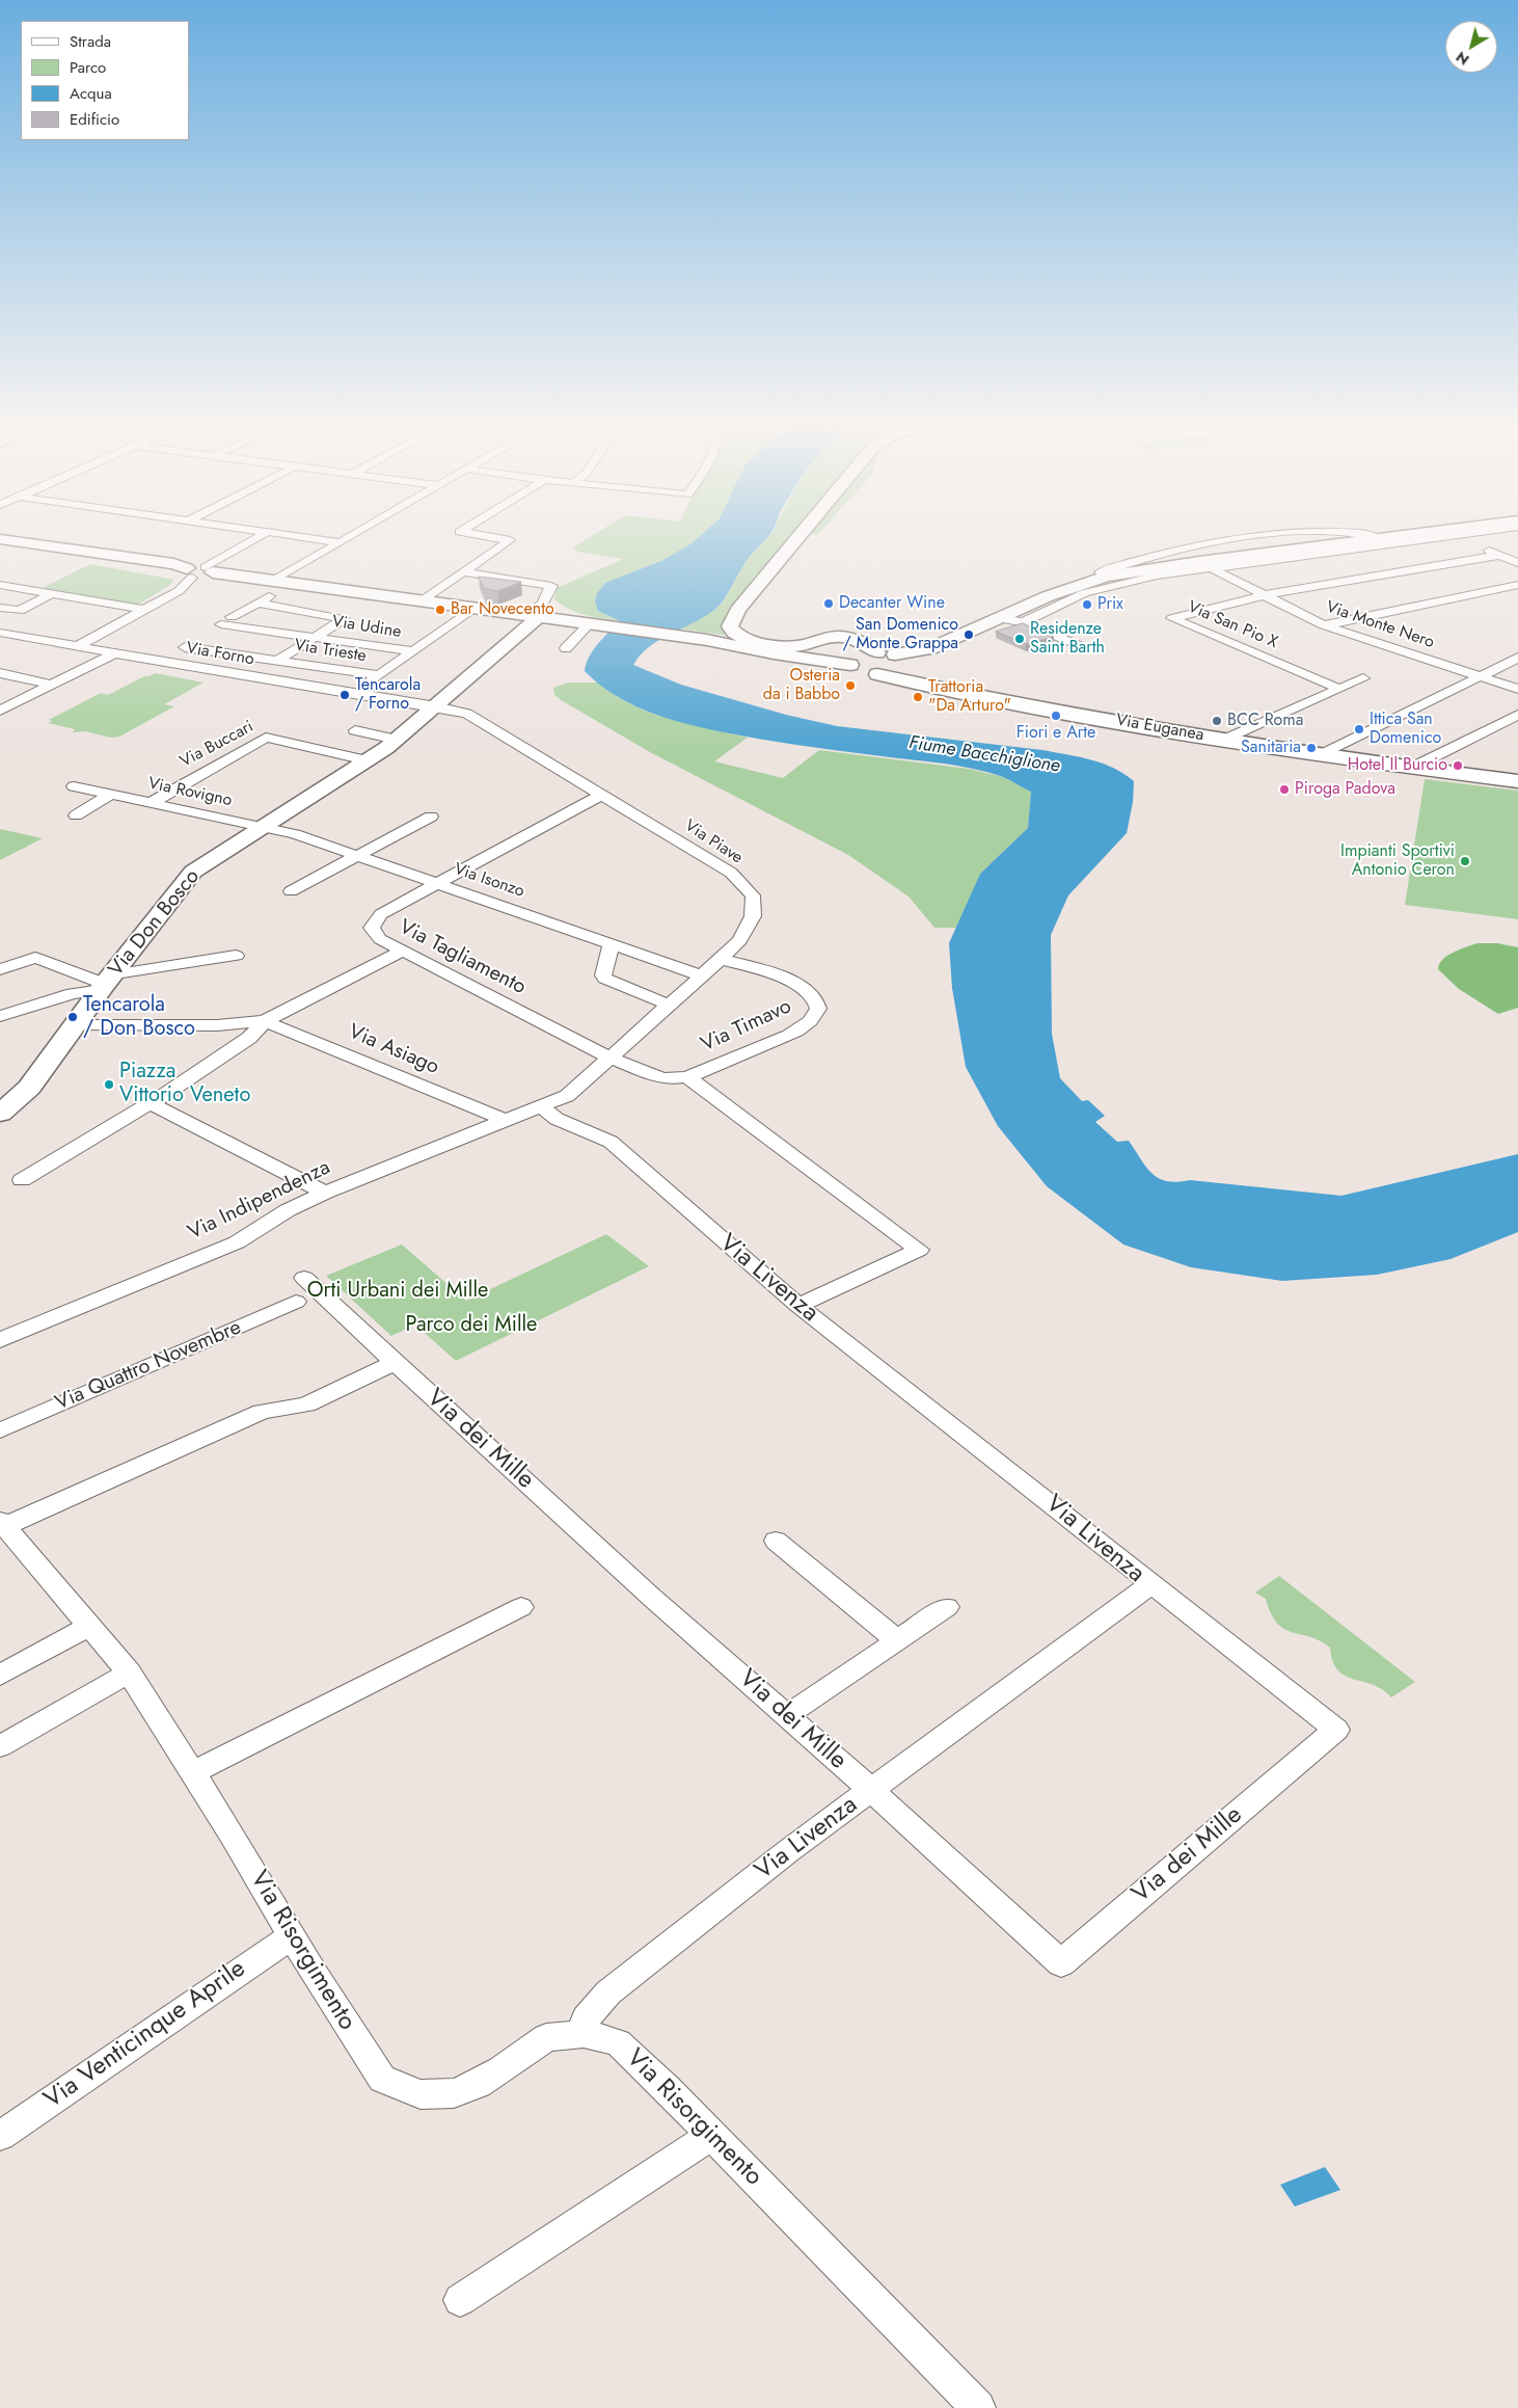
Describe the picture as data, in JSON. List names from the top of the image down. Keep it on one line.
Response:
{"streets":{"street":["Via San Pio X","Via Monte Nero","Via Udine","Via Trieste","Via Forno","Via Euganea","Via Buccari","Via Rovigno","Via Piave","Via Isonzo","Via Don Bosco","Via Tagliamento","Via Timavo","Via Asiago","Via Indipendenza","Via Livenza","Via Quattro Novembre","Via dei Mille","Via Risorgimento","Via Venticinque Aprile"]},"crossings":[["Via San Pio X","Via Monte Nero"],["Via Udine","Via Trieste"],["Via Udine","Via Euganea"],["Via Trieste","Via Forno"],["Via Trieste","Via Euganea"],["Via Forno","Via Piave"],["Via Forno","Via Don Bosco"],["Via Euganea","Via Don Bosco"],["Via Buccari","Via Rovigno"],["Via Buccari","Via Don Bosco"],["Via Rovigno","Via Isonzo"],["Via Rovigno","Via Don Bosco"],["Via Piave","Via Isonzo"],["Via Piave","Via Don Bosco"],["Via Piave","Via Tagliamento"],["Via Piave","Via Timavo"],["Via Piave","Via Indipendenza"],["Via Piave","Via Livenza"],["Via Isonzo","Via Don Bosco"],["Via Isonzo","Via Tagliamento"],["Via Tagliamento","Via Timavo"],["Via Asiago","Via Indipendenza"],["Via Indipendenza","Via Livenza"],["Via Livenza","Via dei Mille"],["Via Livenza","Via Risorgimento"],["Via Risorgimento","Via Venticinque Aprile"]],"water":["Fiume Bacchiglione"],"parks":["Orti Urbani dei Mille","Parco dei Mille"],"places":["Decanter Wine","Prix","Bar Novecento","San Domenico / Monte Grappa","Residenze Saint Barth","Osteria da i Babbo","Tencarola / Forno","Trattoria \"Da Arturo\"","Fiori e Arte","BCC Roma","Ittica San Domenico","Sanitaria","Hotel Il Burcio","Piroga Padova","Impianti Sportivi Antonio Ceron","Tencarola / Don Bosco","Piazza Vittorio Veneto"],"legend":["Strada","Parco","Acqua","Edificio"],"north":"bottom left"}
